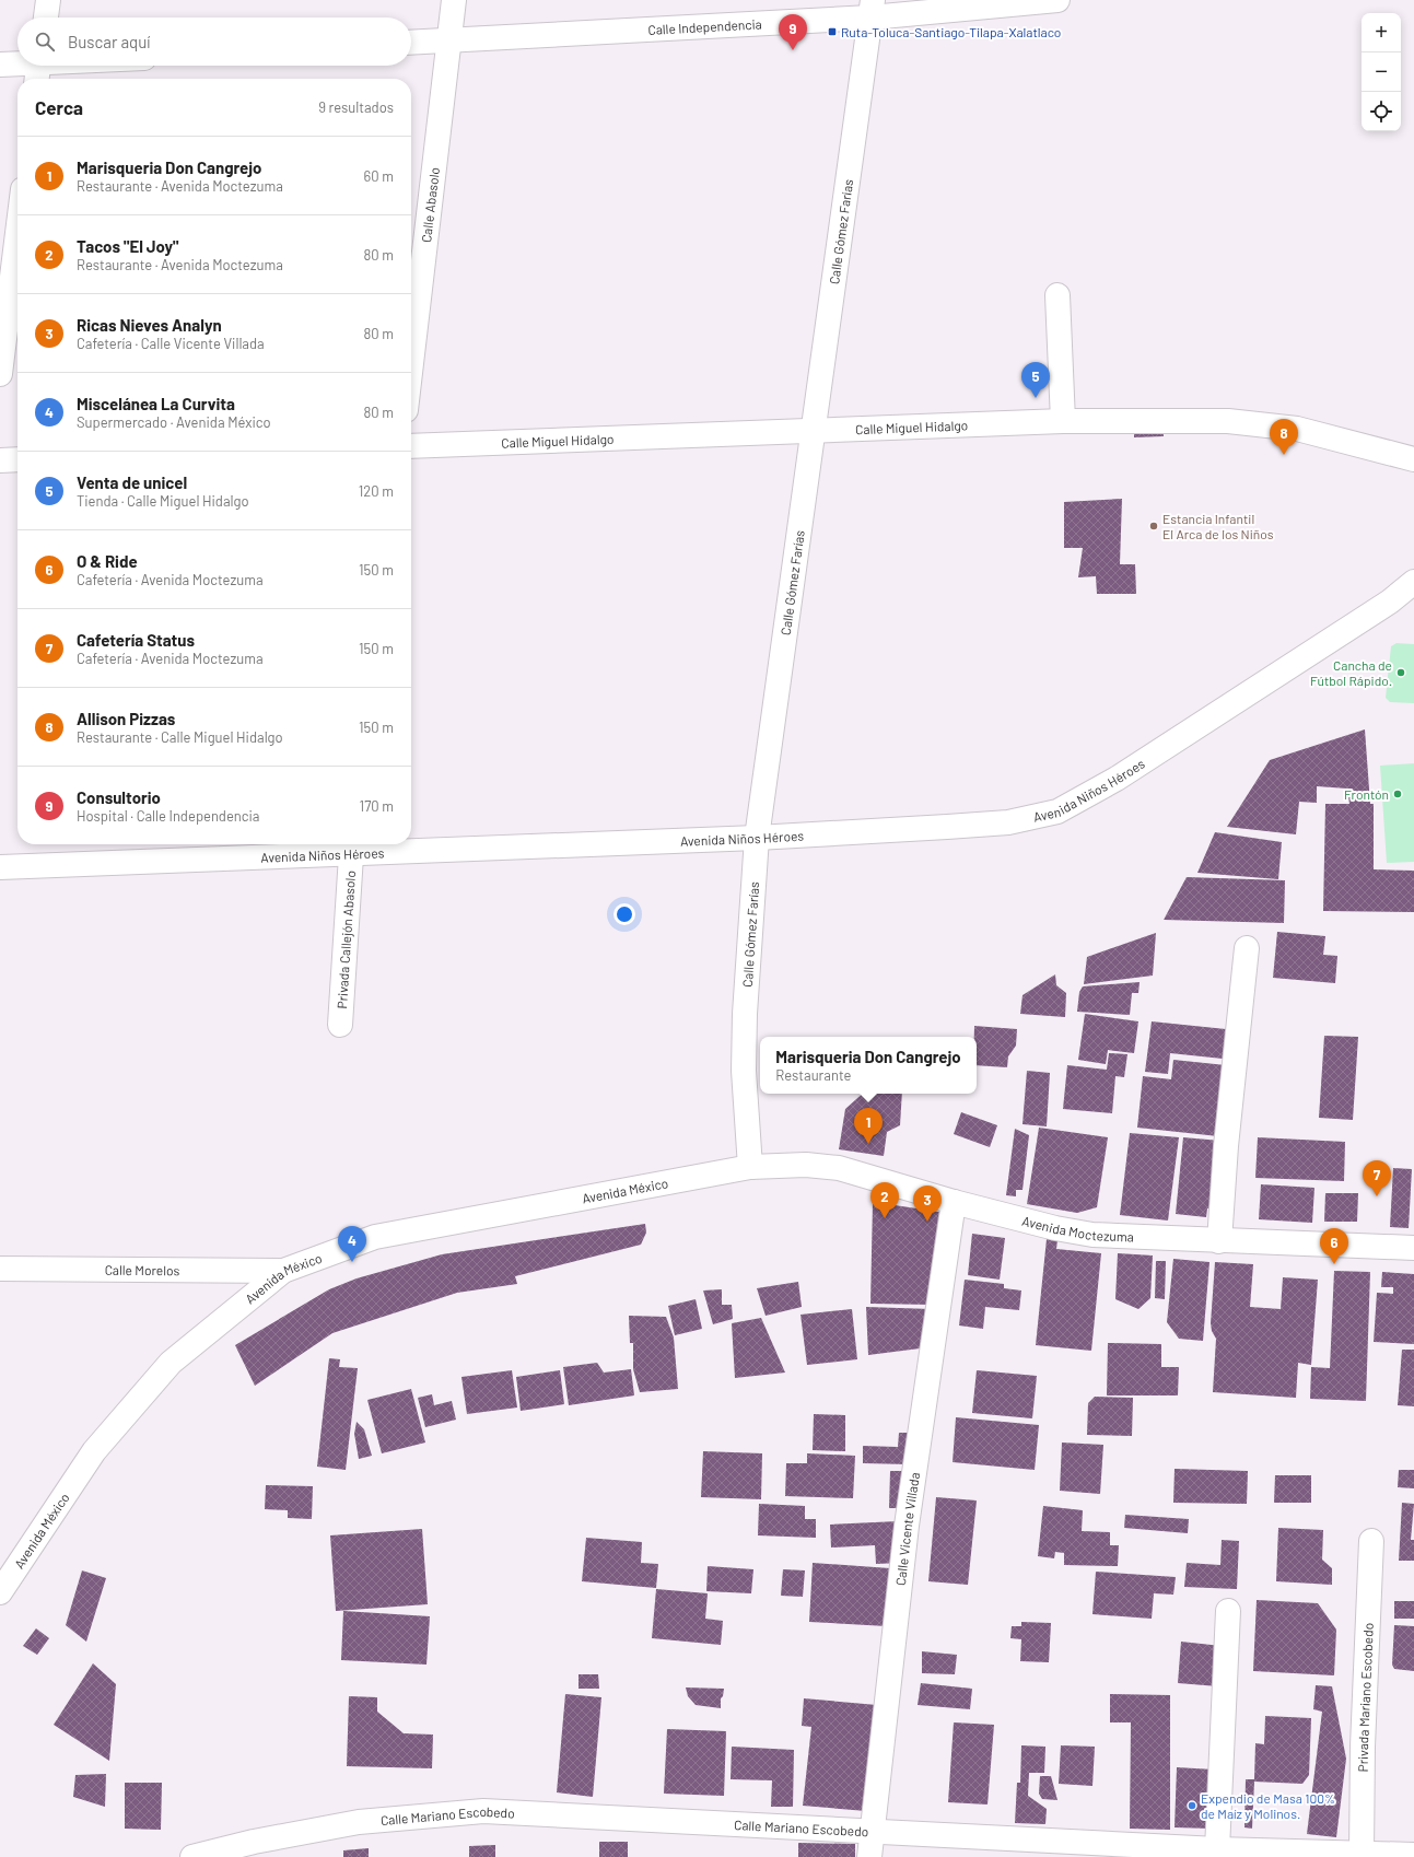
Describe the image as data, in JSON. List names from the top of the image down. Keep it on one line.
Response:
{"streets":{"street":["Calle Independencia","Calle Abasolo","Calle Gómez Farías","Calle Miguel Hidalgo","Avenida Niños Héroes","Privada Callejón Abasolo","Avenida México","Avenida Moctezuma","Calle Morelos","Calle Vicente Villada","Privada Mariano Escobedo","Calle Mariano Escobedo"]},"crossings":[["Calle Independencia","Calle Abasolo"],["Calle Independencia","Calle Gómez Farías"],["Calle Gómez Farías","Calle Miguel Hidalgo"],["Calle Gómez Farías","Avenida Niños Héroes"],["Calle Gómez Farías","Avenida México"],["Calle Gómez Farías","Avenida Moctezuma"],["Avenida Niños Héroes","Privada Callejón Abasolo"],["Avenida México","Avenida Moctezuma"],["Avenida México","Calle Morelos"],["Avenida Moctezuma","Calle Vicente Villada"],["Calle Vicente Villada","Calle Mariano Escobedo"],["Privada Mariano Escobedo","Calle Mariano Escobedo"]],"places":{"transit":["Ruta-Toluca-Santiago-Tilapa-Xalatlaco"],"other":["Estancia Infantil El Arca de los Niños","Cancha de Fútbol Rápido.","Frontón","Expendio de Masa 100% de Maíz y Molinos."]},"page":{"map_buttons":["+","−"],"pins":["9","5","8","1","7","2","3","4","6"],"search":"Buscar aquí","heading":["Cerca","9 resultados"],"list":[{"mark":"1","name":"Marisqueria Don Cangrejo","note":"Restaurante · Avenida Moctezuma","value":"60 m"},{"mark":"2","name":"Tacos \"El Joy\"","note":"Restaurante · Avenida Moctezuma","value":"80 m"},{"mark":"3","name":"Ricas Nieves Analyn","note":"Cafetería · Calle Vicente Villada","value":"80 m"},{"mark":"4","name":"Miscelánea La Curvita","note":"Supermercado · Avenida México","value":"80 m"},{"mark":"5","name":"Venta de unicel","note":"Tienda · Calle Miguel Hidalgo","value":"120 m"},{"mark":"6","name":"O & Ride","note":"Cafetería · Avenida Moctezuma","value":"150 m"},{"mark":"7","name":"Cafetería Status","note":"Cafetería · Avenida Moctezuma","value":"150 m"},{"mark":"8","name":"Allison Pizzas","note":"Restaurante · Calle Miguel Hidalgo","value":"150 m"},{"mark":"9","name":"Consultorio","note":"Hospital · Calle Independencia","value":"170 m"}],"popup":["Marisqueria Don Cangrejo","Restaurante"]}}
